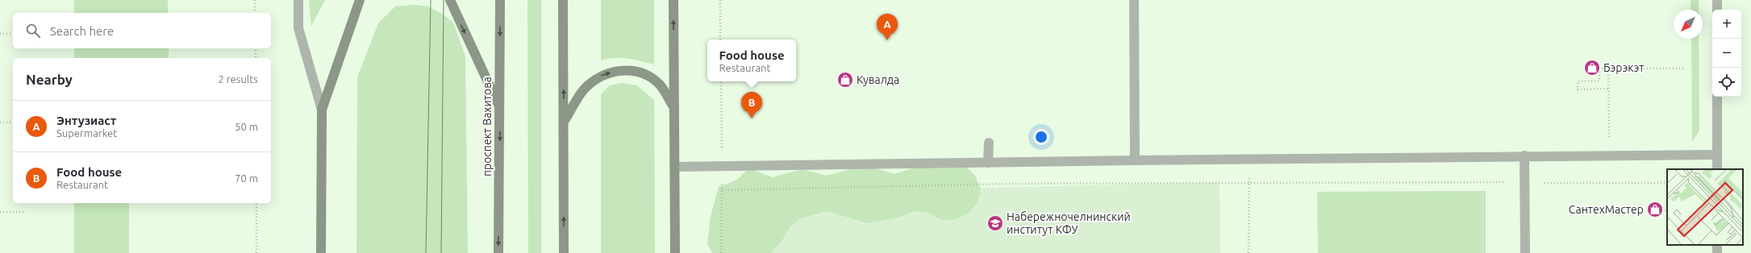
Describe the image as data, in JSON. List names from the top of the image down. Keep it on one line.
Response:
{"streets":{"main road":["проспект Вахитова"]},"places":{"shop":["Бэрэкэт","Кувалда","СантехМастер"],"school or university":["Набережночелнинский институт КФУ"]},"north":"bottom left","page":{"map_buttons":["+","−"],"search":"Search here","pins":["A","B"],"popup":["Food house","Restaurant"],"heading":["Nearby","2 results"],"list":[{"mark":"A","name":"Энтузиаст","note":"Supermarket","value":"50 m"},{"mark":"B","name":"Food house","note":"Restaurant","value":"70 m"}]}}
